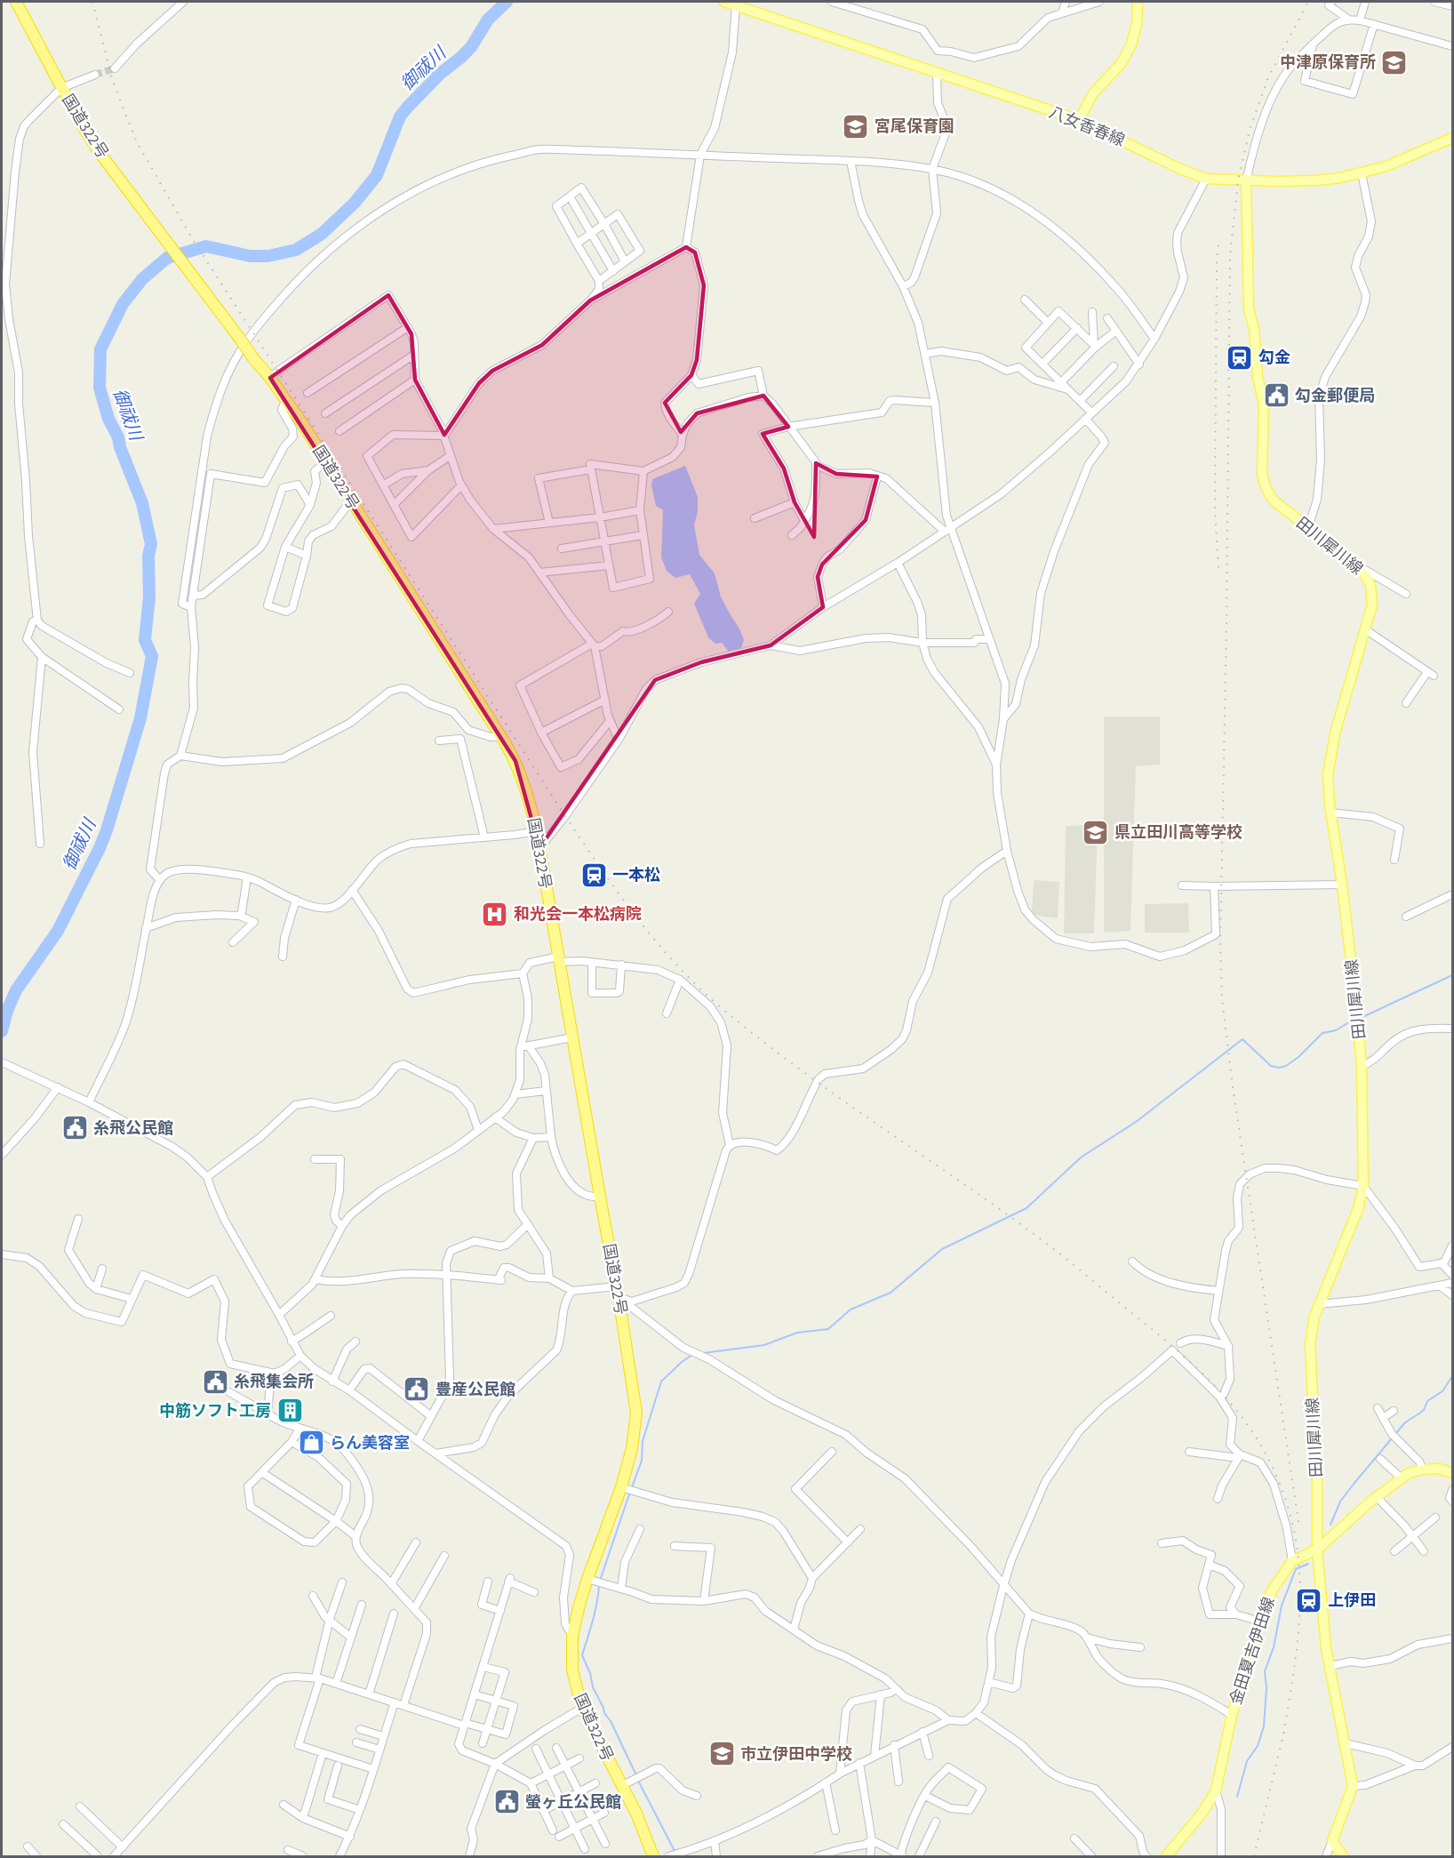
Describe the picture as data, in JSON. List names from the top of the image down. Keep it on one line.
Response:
{"streets":{"highway":["国道322号"],"main road":["八女香春線","田川犀川線","金田夏吉伊田線"]},"crossings":[["八女香春線","田川犀川線"],["田川犀川線","金田夏吉伊田線"]],"water":["御祓川"],"places":{"school or university":["中津原保育所","宮尾保育園","県立田川高等学校","市立伊田中学校"],"station":["勾金","一本松","上伊田"],"public building":["勾金郵便局","糸飛公民館","糸飛集会所","豊産公民館","螢ヶ丘公民館"],"hospital":["和光会一本松病院"],"building":["中筋ソフト工房"],"shop":["らん美容室"]}}
